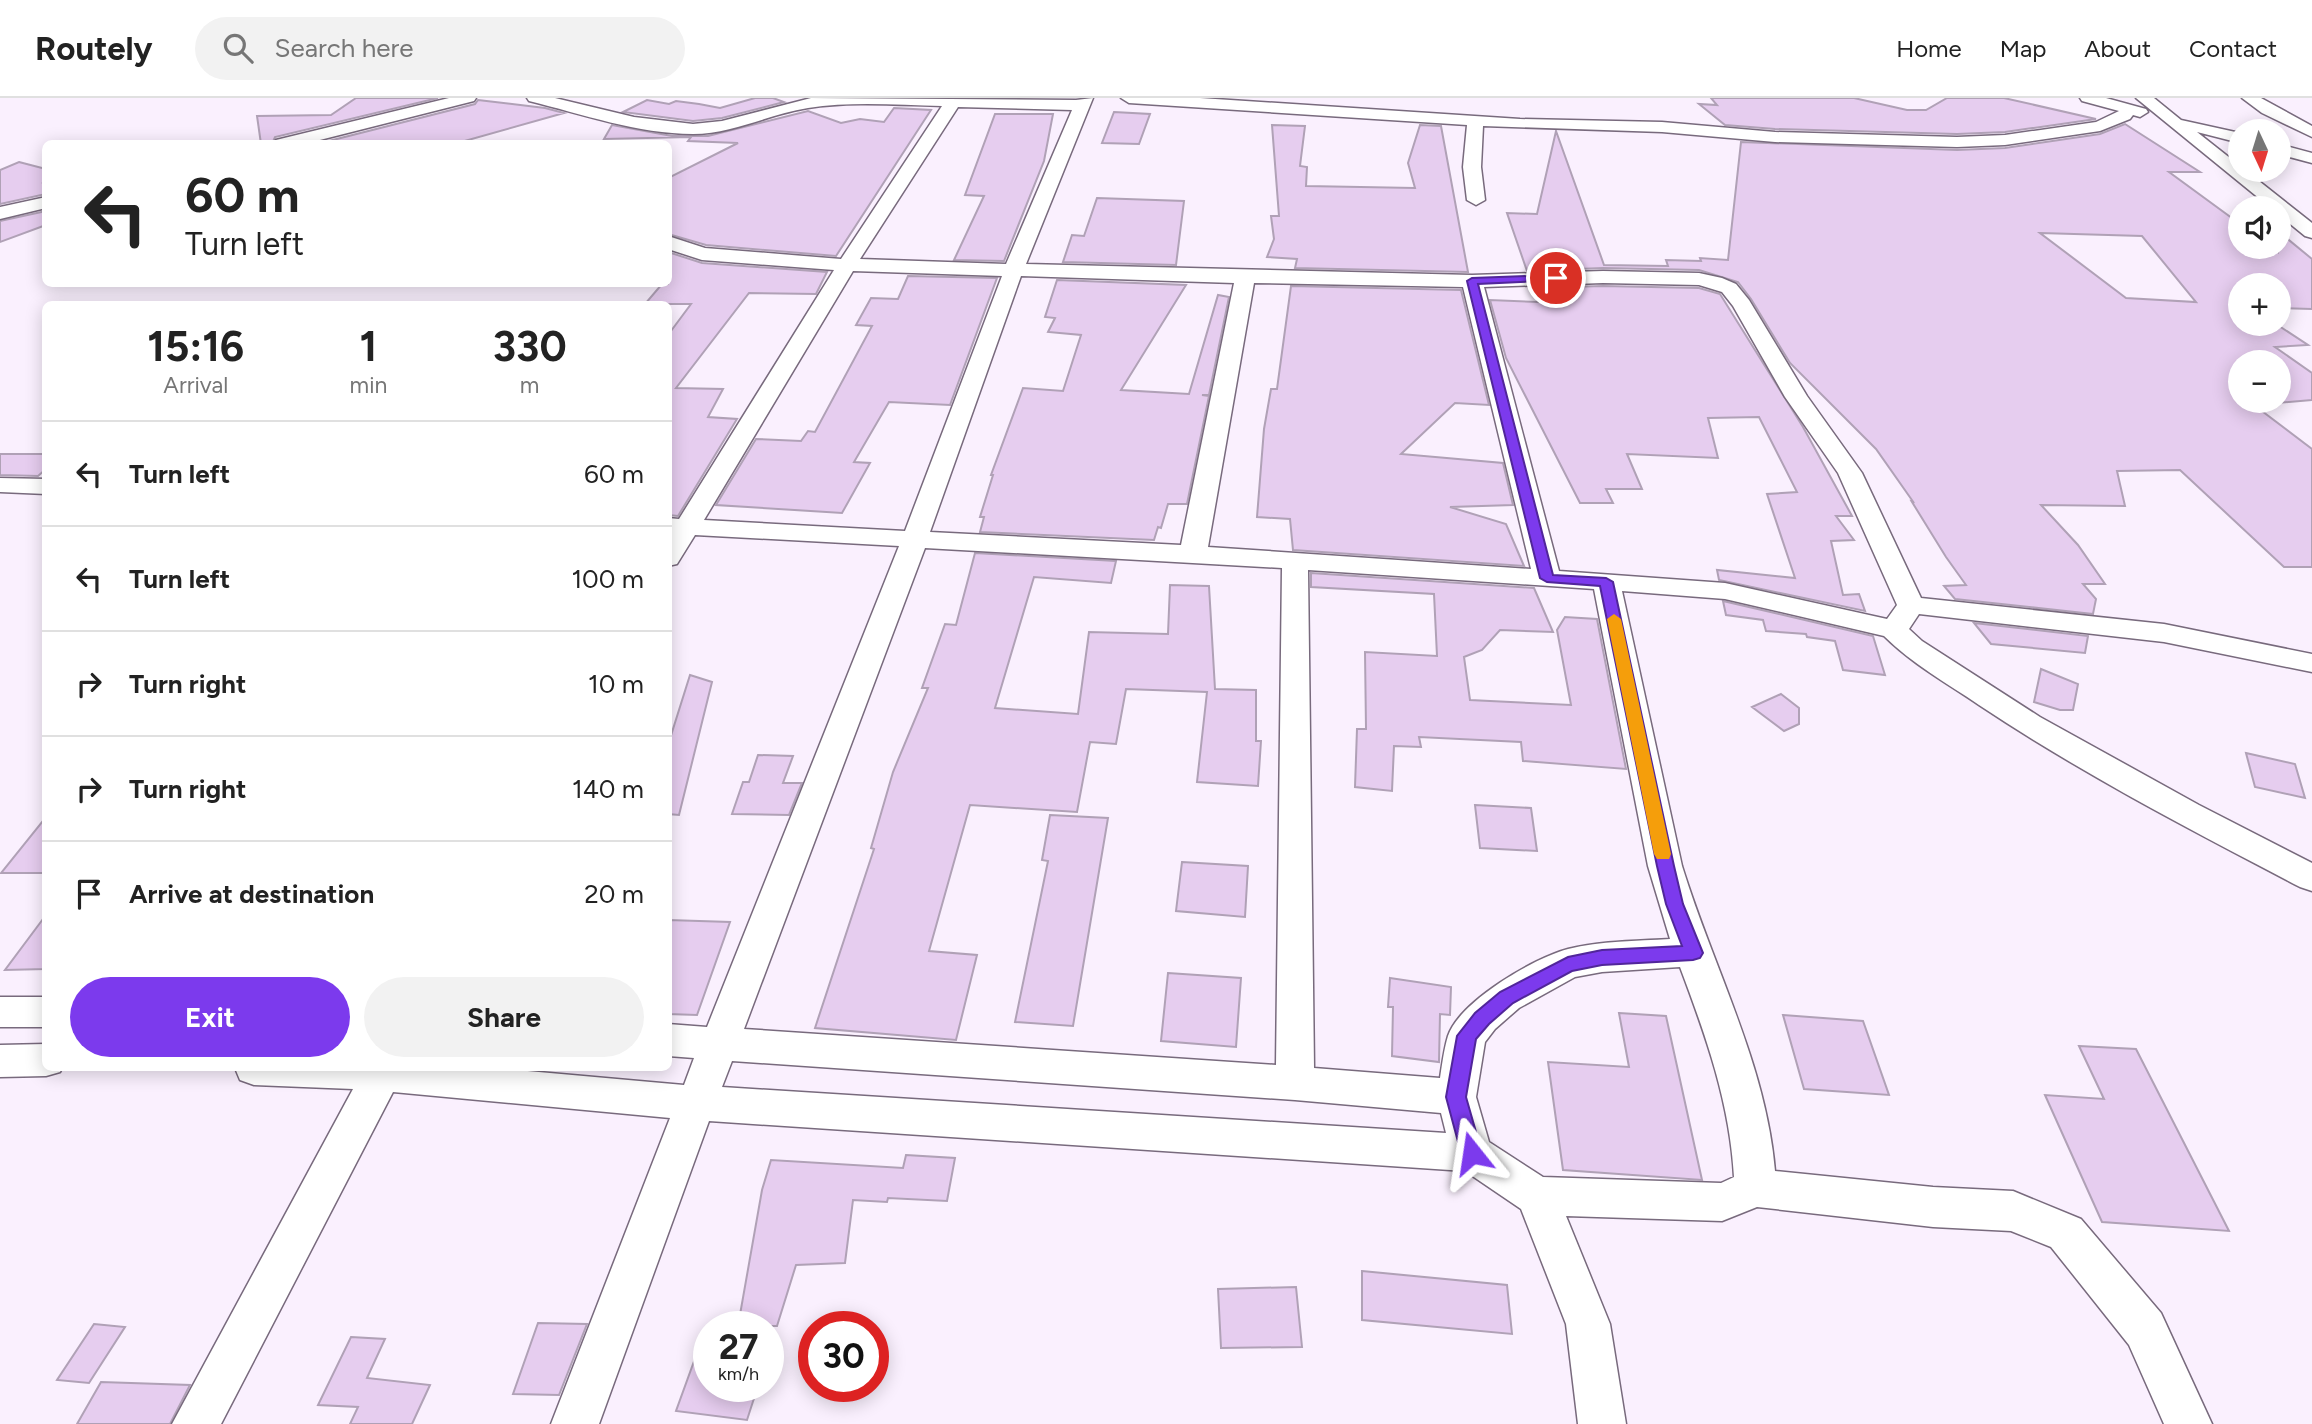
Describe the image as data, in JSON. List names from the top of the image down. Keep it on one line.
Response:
{"north":"bottom","page":{"header":"Routely","search":"Search here","nav":["Home","Map","About","Contact"],"map_buttons":["+","−"],"turn":["60 m","Turn left"],"eta":["15:16","Arrival","1","min","330","m"],"list":[{"name":"Turn left","value":"60 m"},{"name":"Turn left","value":"100 m"},{"name":"Turn right","value":"10 m"},{"name":"Turn right","value":"140 m"},{"name":"Arrive at destination","value":"20 m"}],"buttons":["Exit","Share"],"speed":"27 km/h","limit":"30"}}
